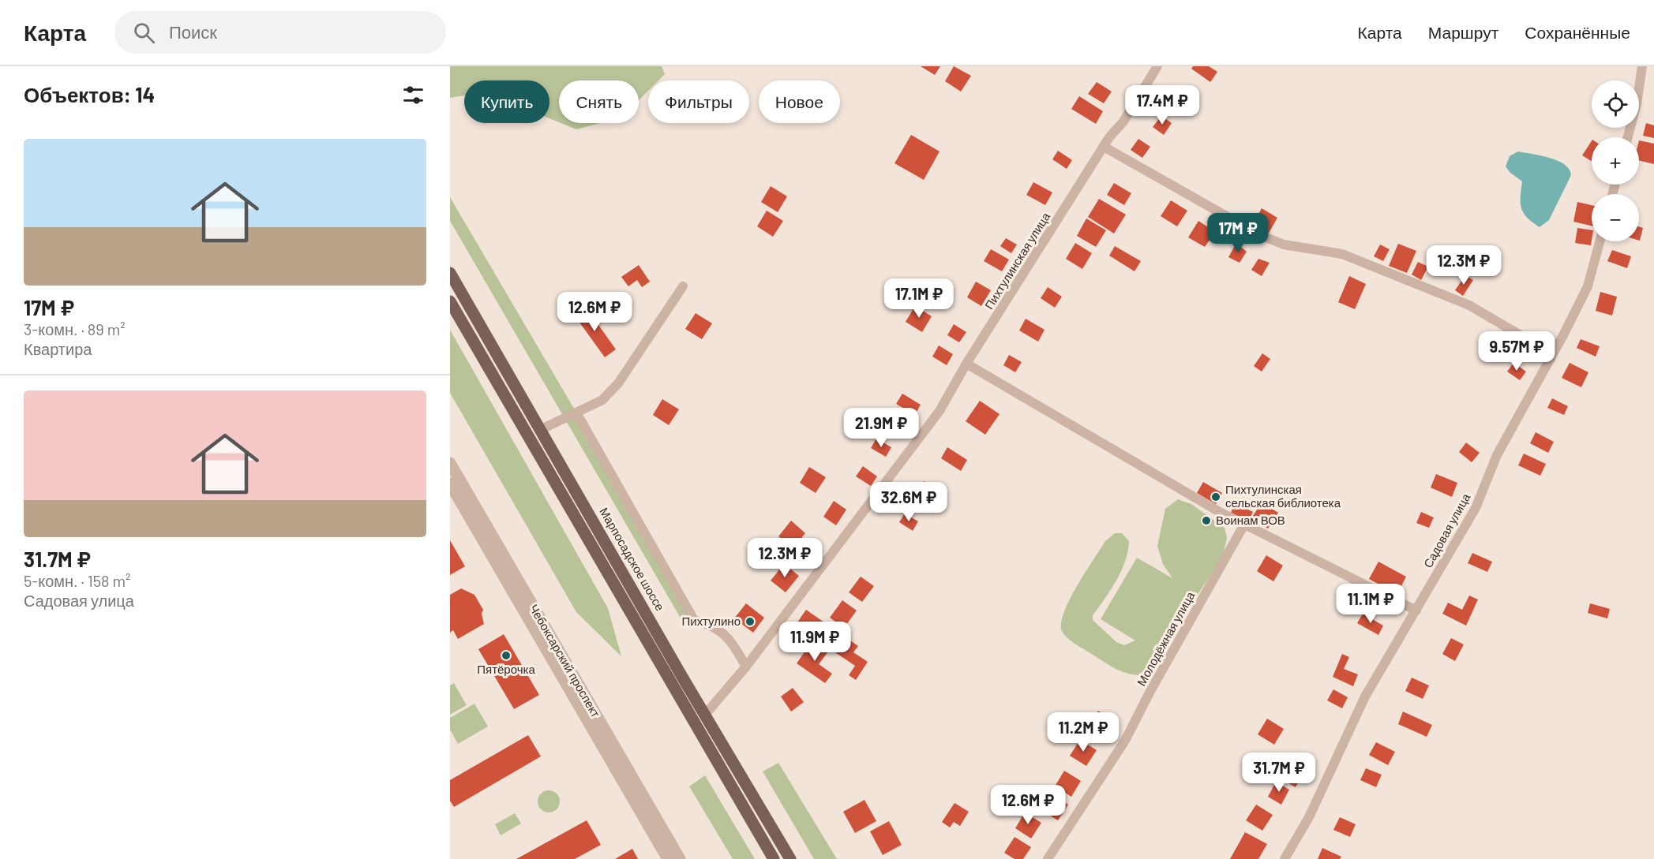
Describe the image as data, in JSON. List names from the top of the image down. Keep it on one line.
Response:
{"streets":{"main road":["Марпосадское шоссе"],"street":["Пихтулинская улица","Садовая улица","Молодёжная улица","Чебоксарский проспект"]},"crossings":[["Пихтулинская улица","Марпосадское шоссе"]],"places":["Пихтулинская сельская библиотека","Воинам ВОВ","Пихтулино","Пятёрочка"],"page":{"header":"Карта","search":"Поиск","nav":["Карта","Маршрут","Сохранённые"],"heading":"Объектов: 14","map_buttons":["+","−"],"chip":["Купить","Снять","Фильтры","Новое"],"price":["17.4M ₽","17M ₽","12.3M ₽","17.1M ₽","12.6M ₽","9.57M ₽","21.9M ₽","32.6M ₽","12.3M ₽","11.1M ₽","11.9M ₽","11.2M ₽","31.7M ₽","12.6M ₽"],"list":[{"name":"17M ₽","note":"3-комн. · 89 m² · Квартира"},{"name":"31.7M ₽","note":"5-комн. · 158 m² · Садовая улица"}]}}
